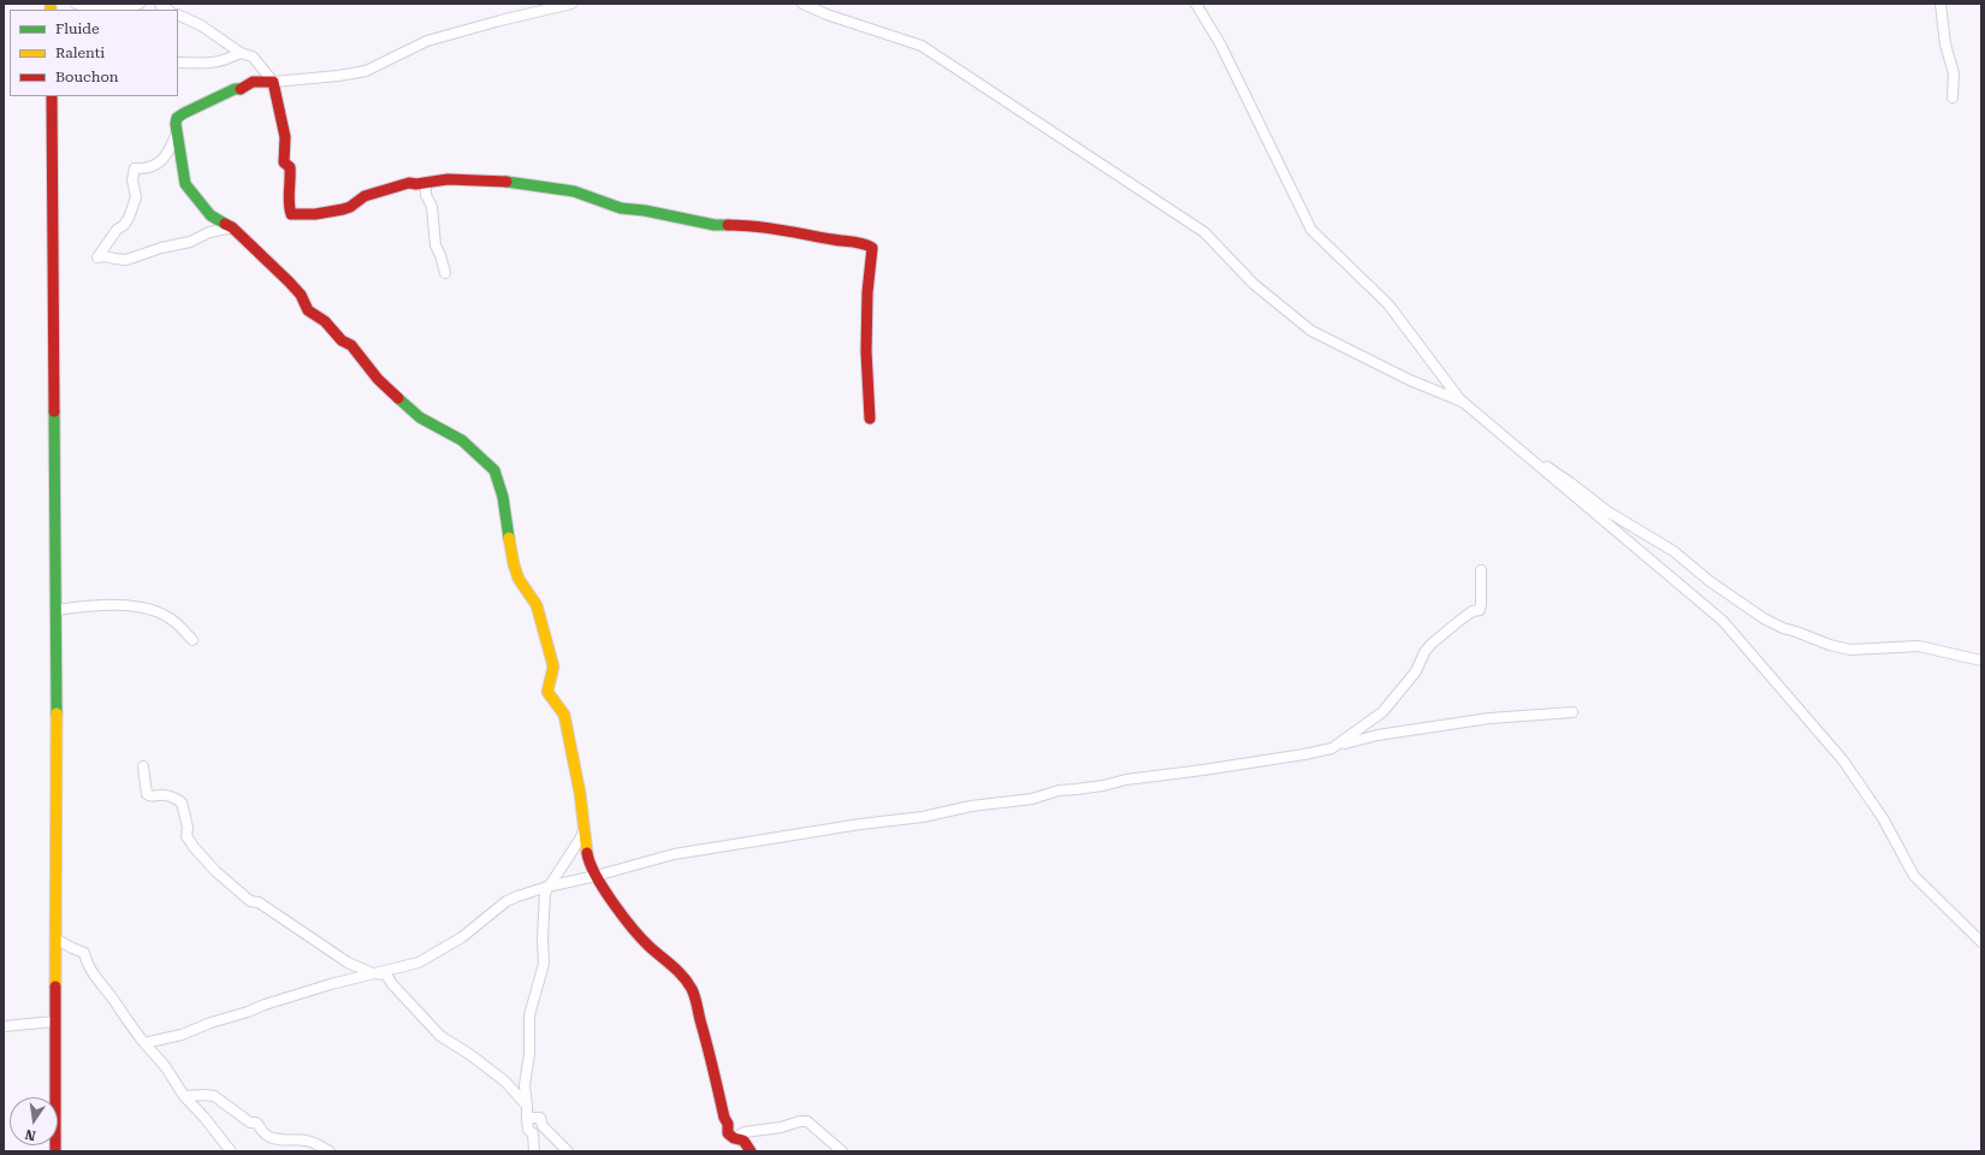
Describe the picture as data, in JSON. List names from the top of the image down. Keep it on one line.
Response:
{"legend":["Fluide","Ralenti","Bouchon"],"north":"bottom"}
